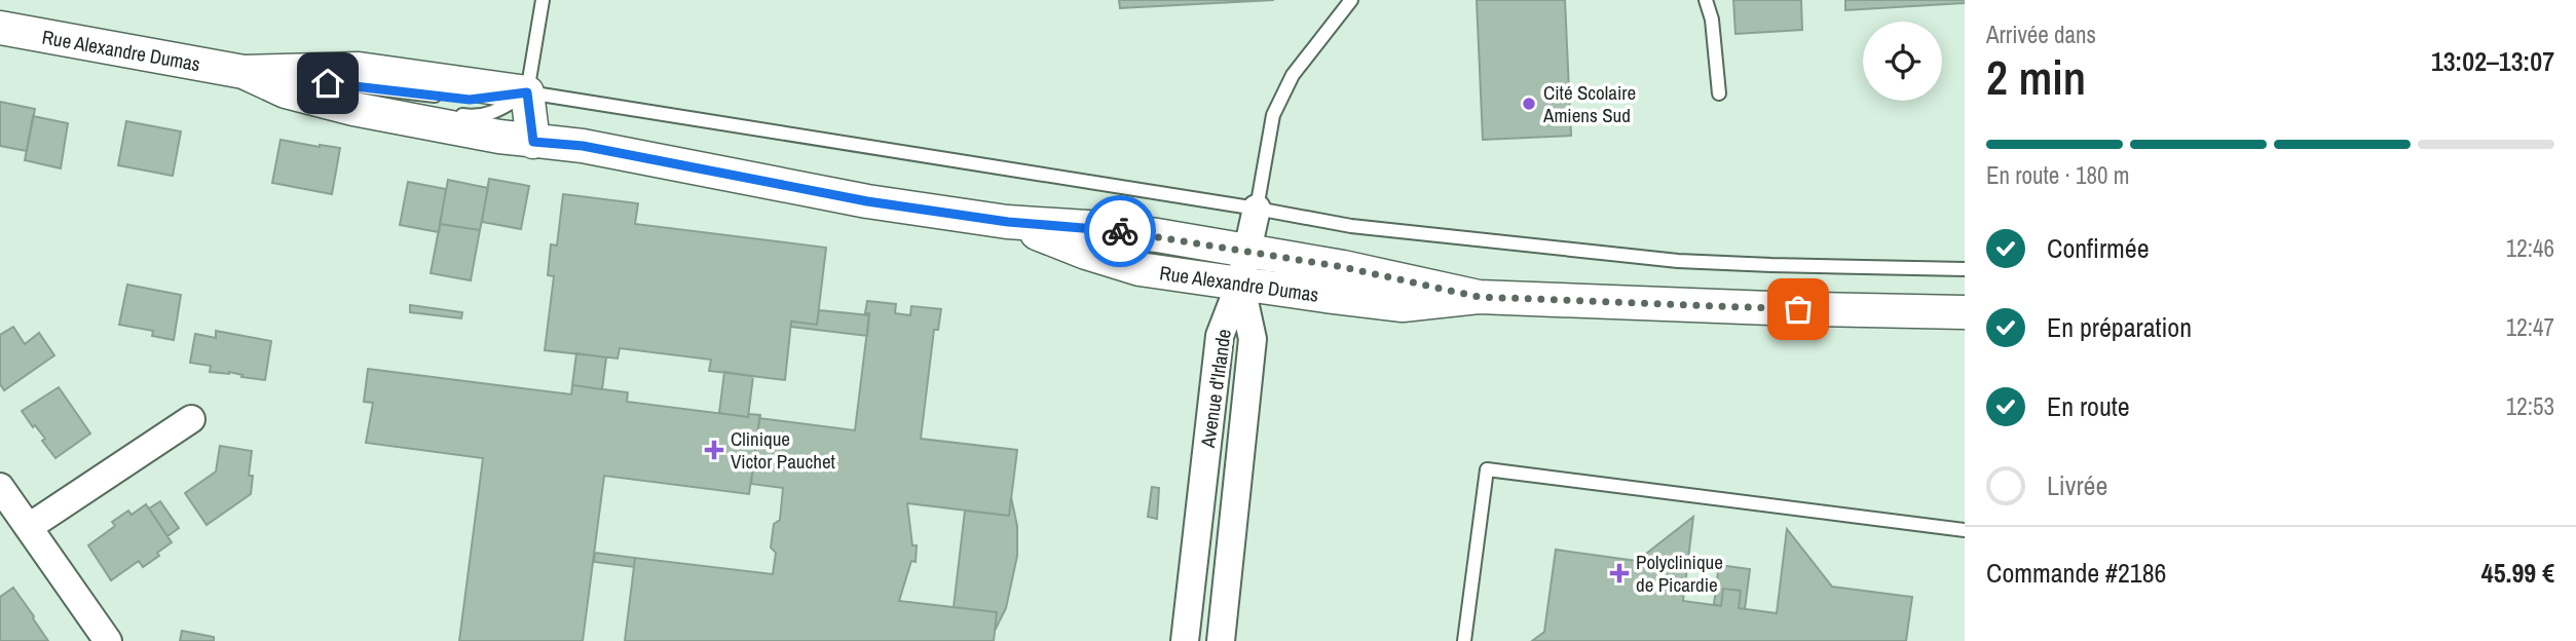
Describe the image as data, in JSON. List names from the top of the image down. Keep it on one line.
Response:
{"streets":{"street":["Rue Alexandre Dumas","Avenue d'Irlande"]},"crossings":[["Rue Alexandre Dumas","Avenue d'Irlande"]],"places":{"other":["Cité Scolaire Amiens Sud"],"health":["Clinique Victor Pauchet","Polyclinique de Picardie"]},"page":{"heading":["2 min","Arrivée dans","13:02–13:07"],"panel":["Commande #2186","45.99 €"],"bar":"En route · 180 m","list":[["Confirmée","12:46"],["En préparation","12:47"],["En route","12:53"],"Livrée"]}}
